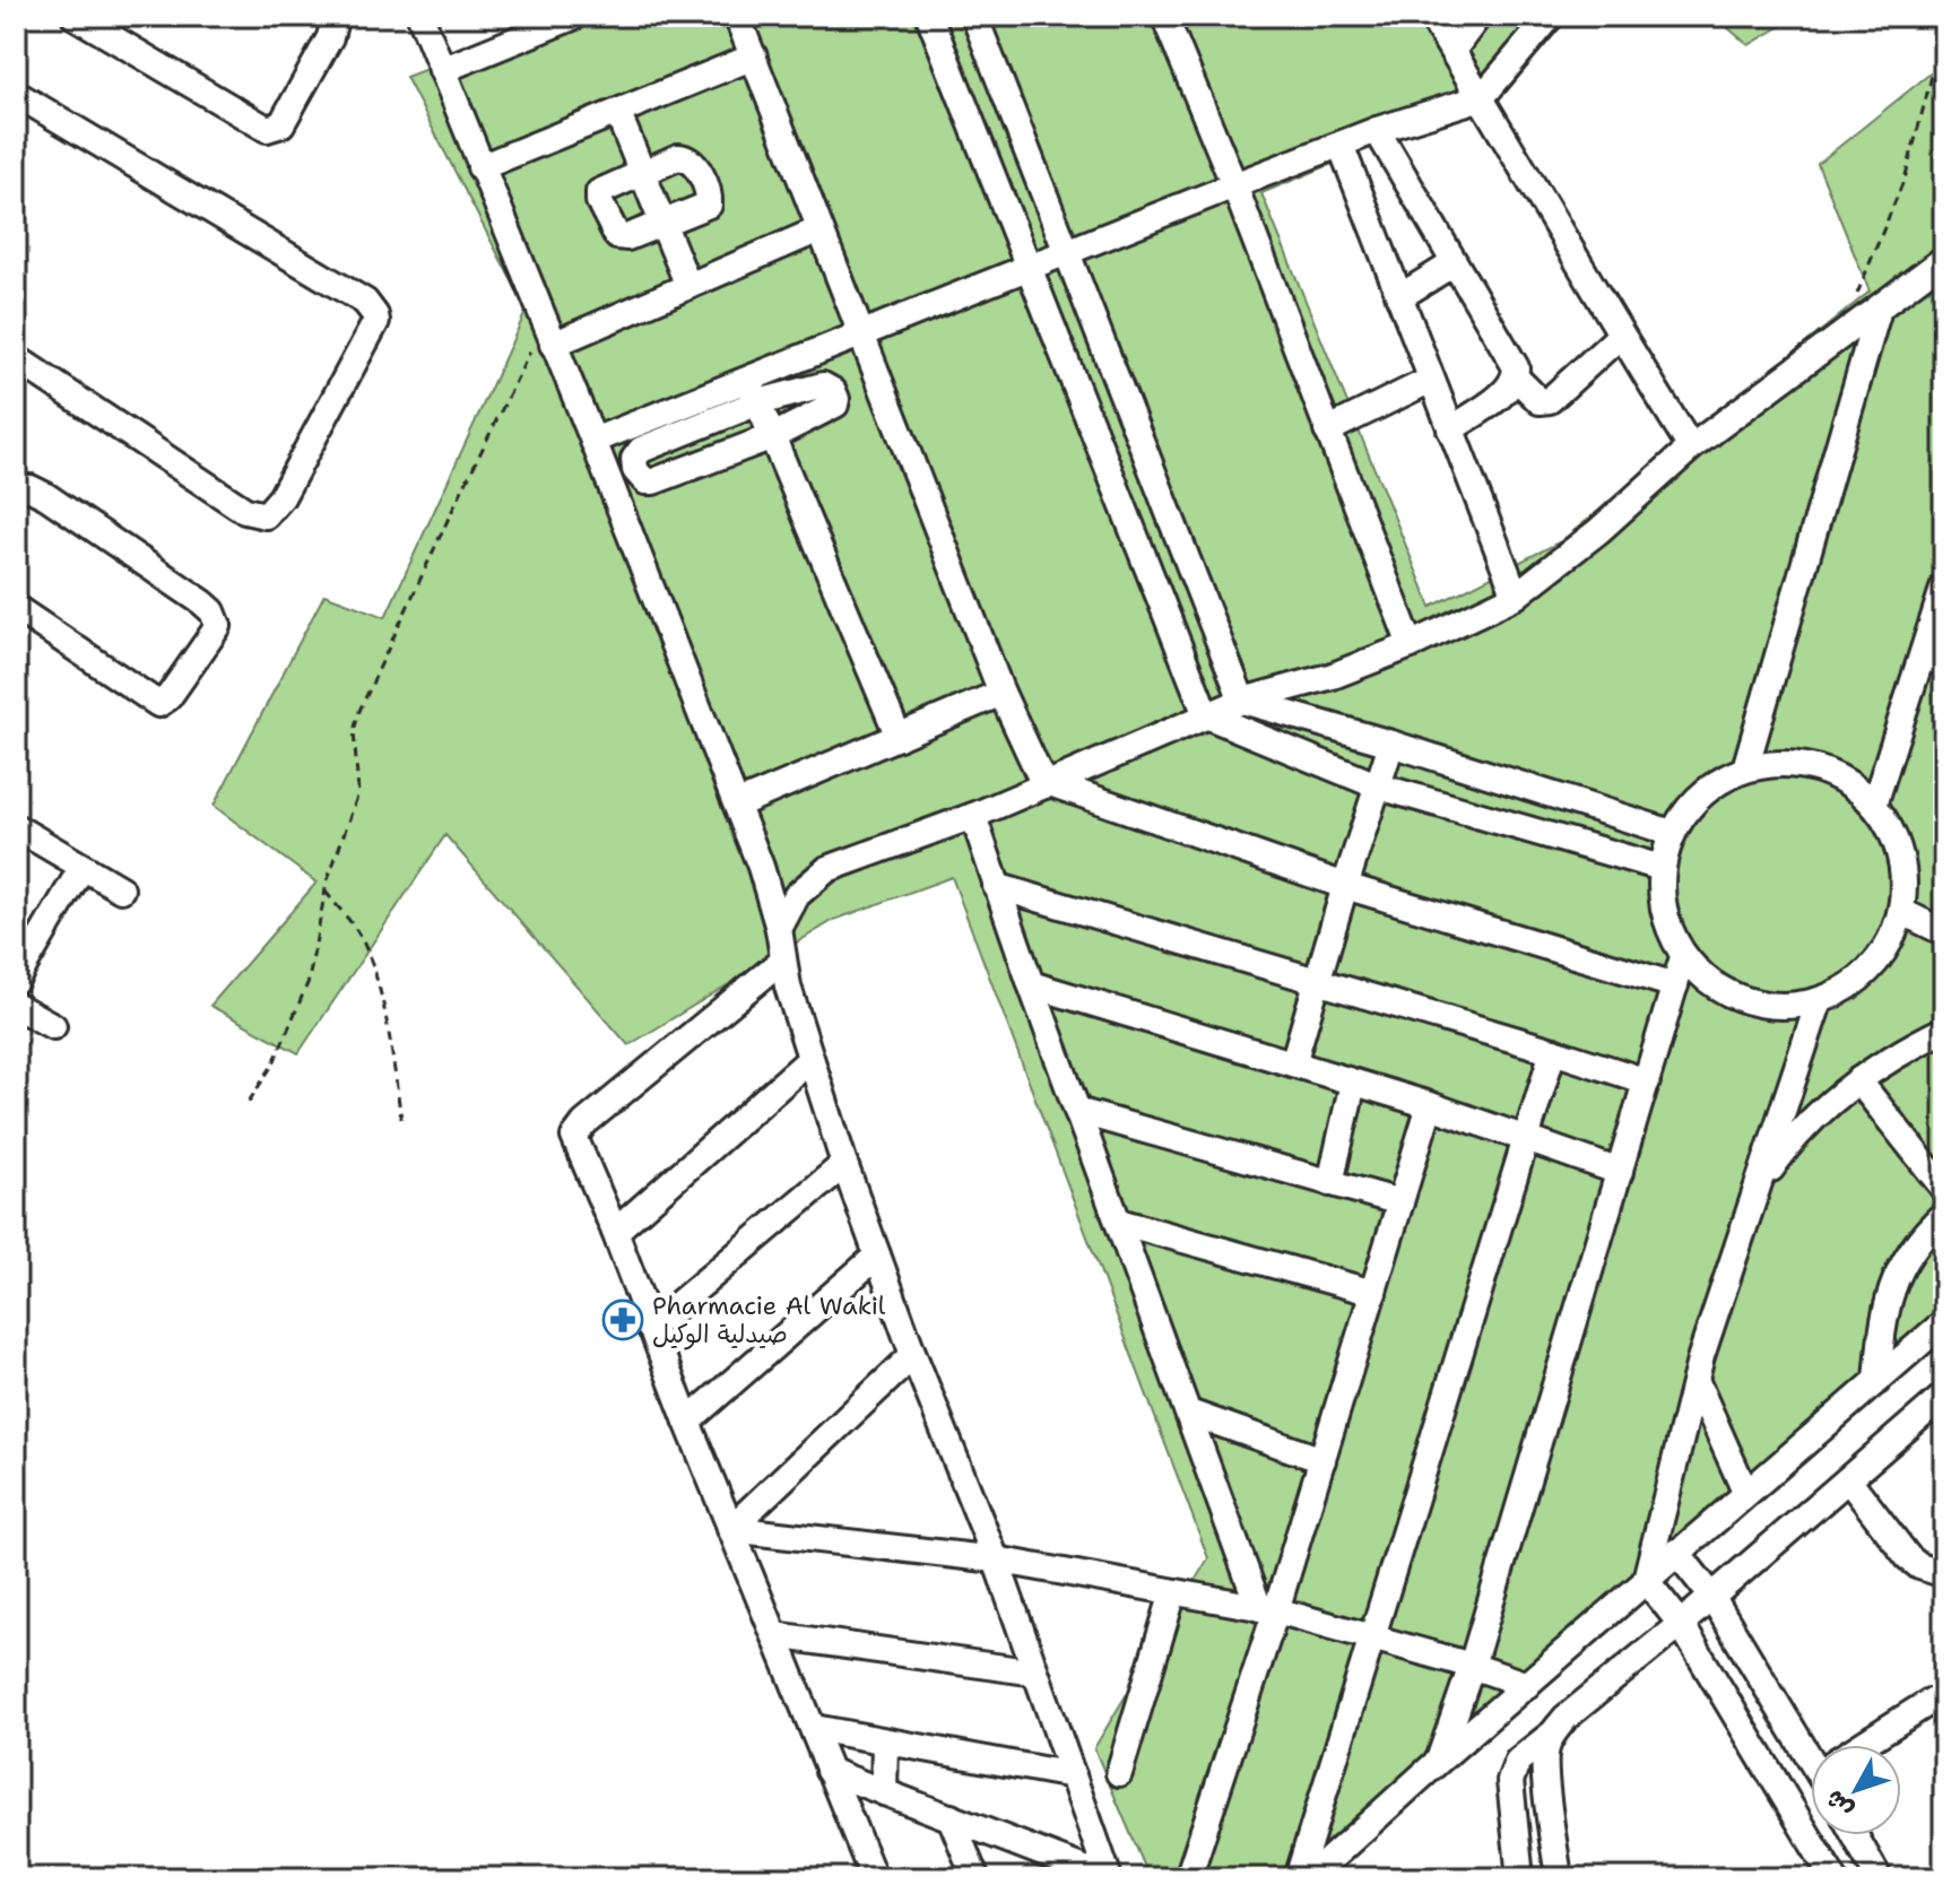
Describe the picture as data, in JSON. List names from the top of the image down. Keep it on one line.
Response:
{"places":{"pharmacy":["Pharmacie Al Wakil صيدلية الوكيل"]},"north":"bottom left"}
